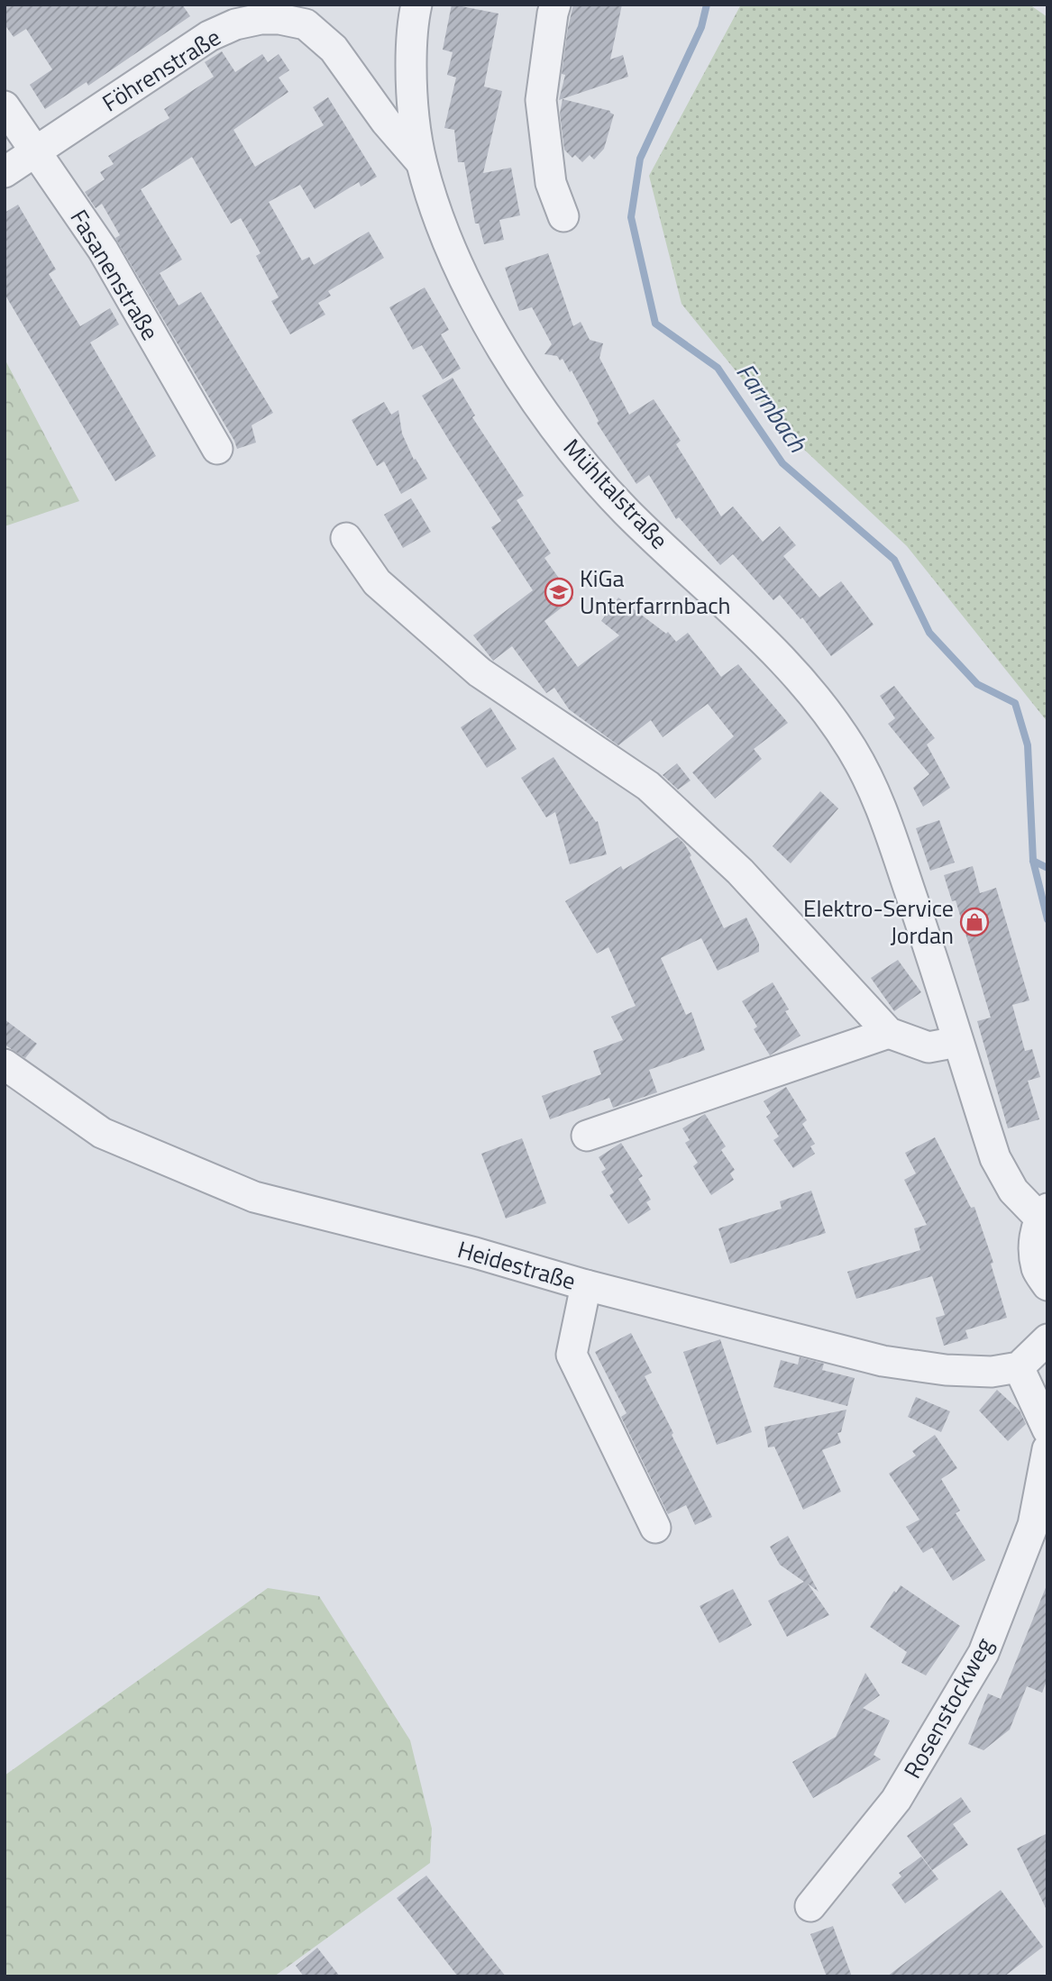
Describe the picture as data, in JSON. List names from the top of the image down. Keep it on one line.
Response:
{"streets":{"street":["Föhrenstraße","Fasanenstraße","Mühltalstraße","Heidestraße","Rosenstockweg"]},"crossings":[["Föhrenstraße","Fasanenstraße"],["Föhrenstraße","Mühltalstraße"]],"water":["Farrnbach"],"places":{"school or university":["KiGa Unterfarrnbach"],"shop":["Elektro-Service Jordan"]}}
